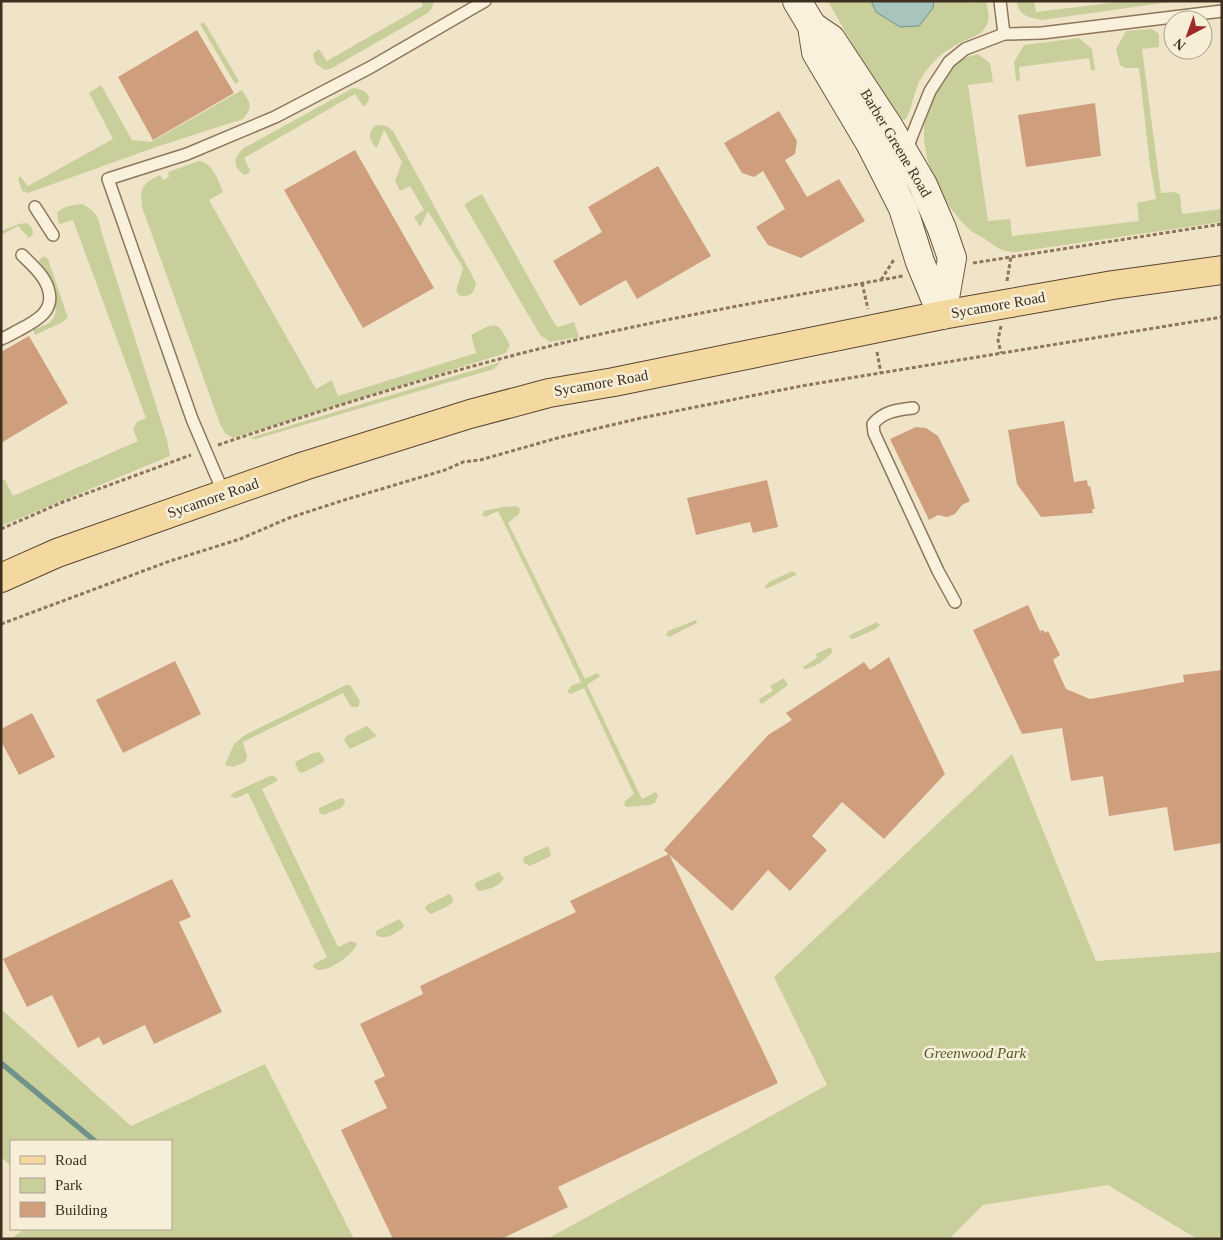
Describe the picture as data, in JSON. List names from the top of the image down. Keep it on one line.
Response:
{"streets":{"main road":["Barber Greene Road","Sycamore Road"]},"crossings":[["Barber Greene Road","Sycamore Road"]],"parks":["Greenwood Park"],"legend":["Road","Park","Building"],"north":"bottom left"}
